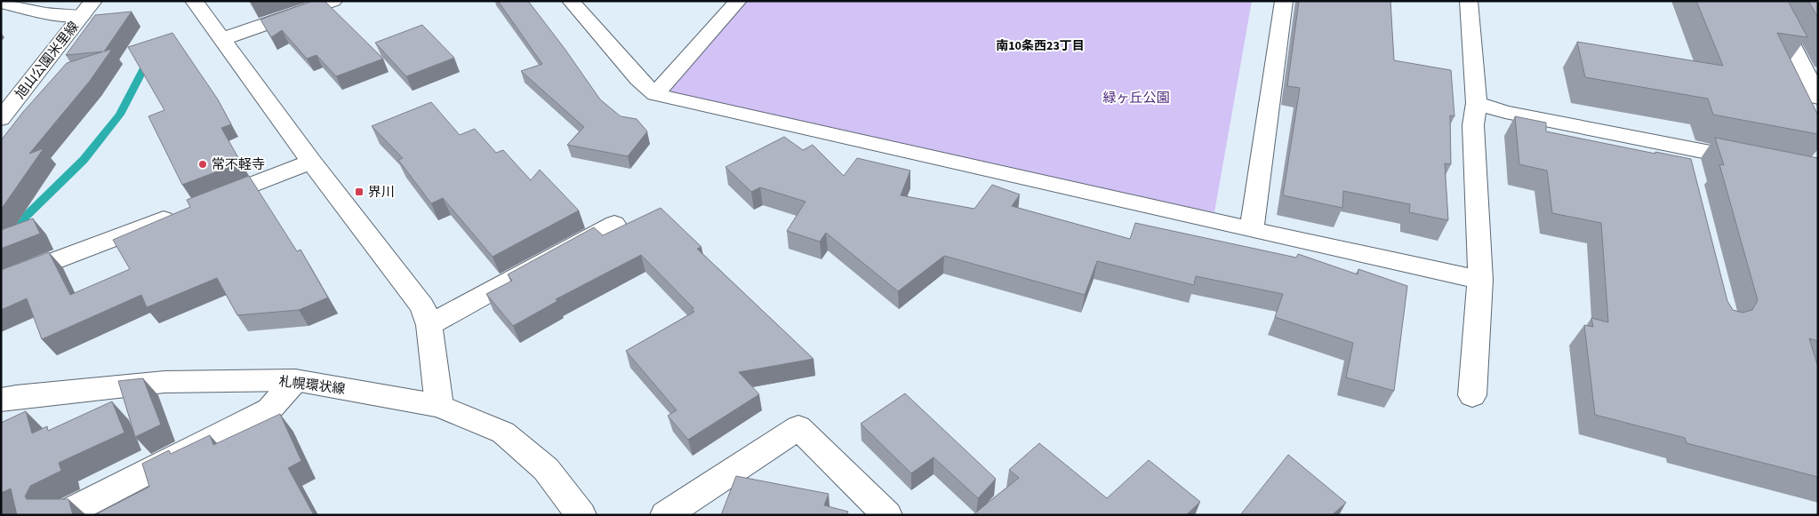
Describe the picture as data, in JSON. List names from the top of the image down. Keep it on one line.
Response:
{"streets":{"street":["旭山公園米里線","札幌環状線"]},"districts":["南10条西23丁目"],"parks":["緑ヶ丘公園"],"places":{"other":["常不軽寺"],"transit":["界川"]}}
